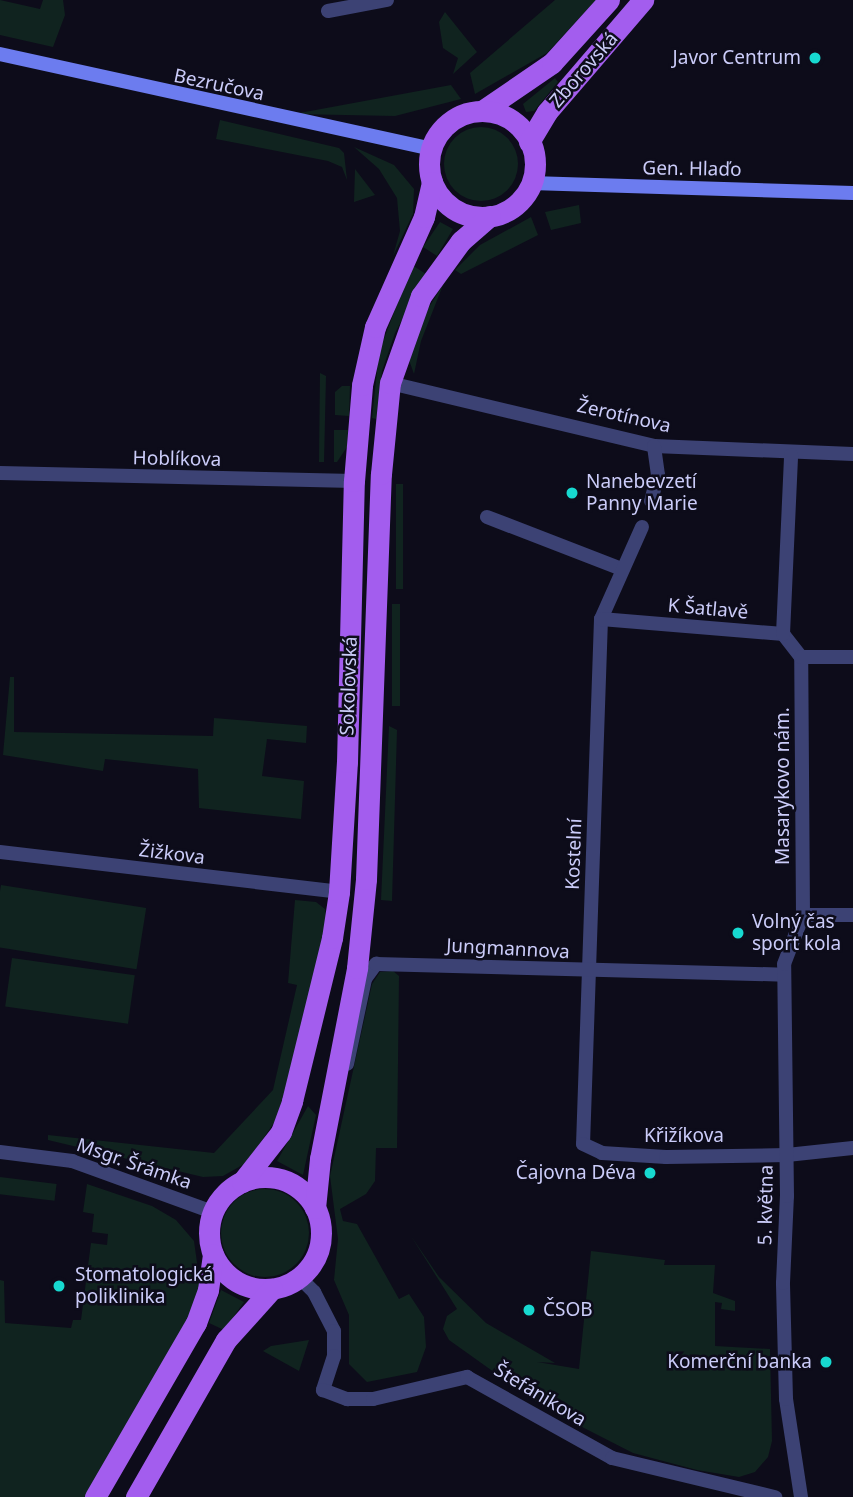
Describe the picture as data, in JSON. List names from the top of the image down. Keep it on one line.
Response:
{"streets":{"main road":["Zborovská","Sokolovská"],"street":["Bezručova","Gen. Hlaďo","Žerotínova","Hoblíkova","K Šatlavě","Masarykovo nám.","Žižkova","Kostelní","Jungmannova","Křižíkova","Msgr. Šrámka","5. května","Štefánikova"]},"crossings":[["Zborovská","Bezručova"],["Zborovská","Gen. Hlaďo"],["Zborovská","Sokolovská"],["Bezručova","Gen. Hlaďo"],["Bezručova","Sokolovská"],["Gen. Hlaďo","Sokolovská"],["Žerotínova","Sokolovská"],["Hoblíkova","Sokolovská"],["K Šatlavě","Kostelní"],["Sokolovská","Žižkova"],["Sokolovská","Jungmannova"],["Sokolovská","Msgr. Šrámka"],["Sokolovská","Štefánikova"],["Masarykovo nám.","5. května"],["Kostelní","Jungmannova"],["Kostelní","Křižíkova"],["Jungmannova","5. května"],["Křižíkova","5. května"],["Msgr. Šrámka","Štefánikova"]],"places":["Javor Centrum","Nanebevzetí Panny Marie","Volný čas sport kola","Čajovna Déva","Stomatologická poliklinika","ČSOB","Komerční banka"]}
